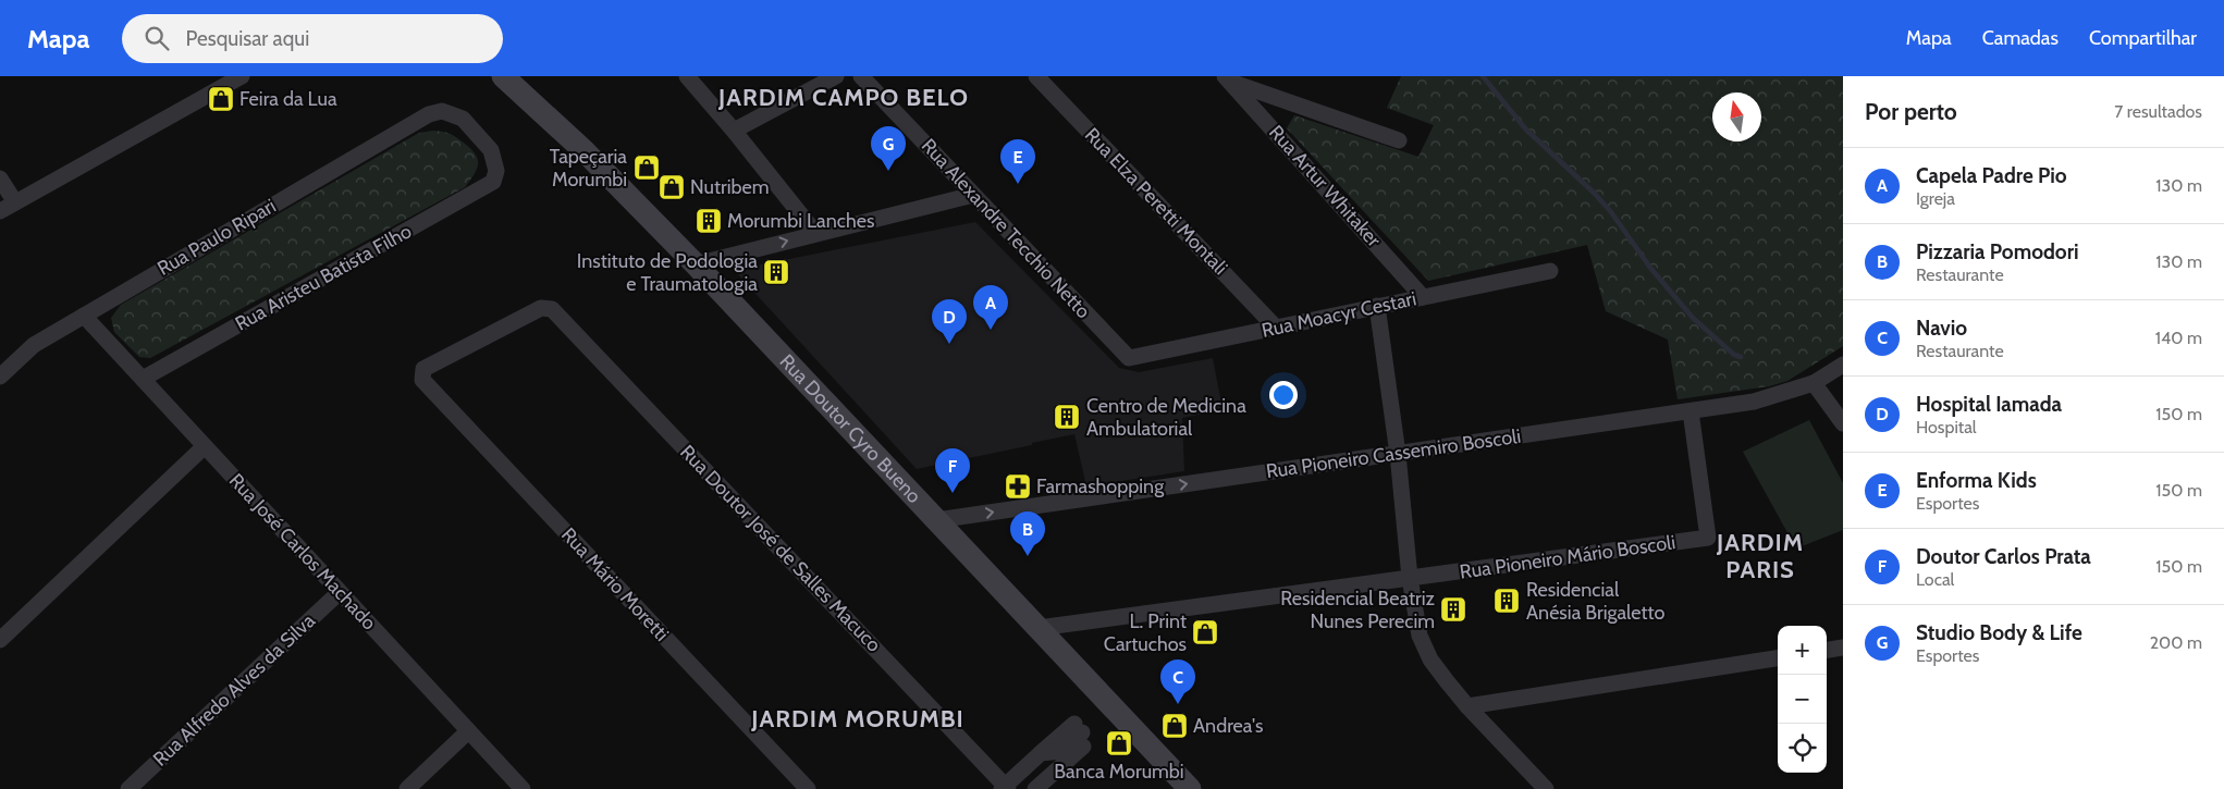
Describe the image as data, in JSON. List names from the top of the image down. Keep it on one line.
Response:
{"streets":{"street":["Rua Artur Whitaker","Rua Elza Peretti Montali","Rua Alexandre Tecchio Netto","Rua Paulo Ripari","Rua Aristeu Batista Filho","Rua Moacyr Cestari","Rua Doutor Cyro Bueno","Rua Pioneiro Cassemiro Boscoli","Rua Doutor José de Salles Macuco","Rua José Carlos Machado","Rua Pioneiro Mário Boscoli","Rua Mário Moretti","Rua Alfredo Alves da Silva"]},"crossings":[["Rua Artur Whitaker","Rua Moacyr Cestari"],["Rua Elza Peretti Montali","Rua Moacyr Cestari"],["Rua Alexandre Tecchio Netto","Rua Moacyr Cestari"],["Rua Paulo Ripari","Rua Aristeu Batista Filho"],["Rua Paulo Ripari","Rua José Carlos Machado"],["Rua Aristeu Batista Filho","Rua José Carlos Machado"],["Rua Doutor Cyro Bueno","Rua Pioneiro Cassemiro Boscoli"],["Rua Doutor Cyro Bueno","Rua Pioneiro Mário Boscoli"],["Rua Pioneiro Cassemiro Boscoli","Rua Pioneiro Mário Boscoli"],["Rua Doutor José de Salles Macuco","Rua Mário Moretti"],["Rua José Carlos Machado","Rua Alfredo Alves da Silva"]],"one_way":["Rua Pioneiro Cassemiro Boscoli"],"districts":["JARDIM CAMPO BELO","JARDIM PARIS","JARDIM MORUMBI"],"places":{"shop":["Feira da Lua","Tapeçaria Morumbi","Nutribem","L. Print Cartuchos","Andrea's","Banca Morumbi"],"building":["Morumbi Lanches","Instituto de Podologia e Traumatologia","Centro de Medicina Ambulatorial","Residencial Anésia Brigaletto","Residencial Beatriz Nunes Perecim"],"pharmacy":["Farmashopping"]},"north":"top","page":{"header":"Mapa","search":"Pesquisar aqui","nav":["Mapa","Camadas","Compartilhar"],"heading":["Por perto","7 resultados"],"pins":["G","E","A","D","F","B","C"],"list":[{"mark":"A","name":"Capela Padre Pio","note":"Igreja","value":"130 m"},{"mark":"B","name":"Pizzaria Pomodori","note":"Restaurante","value":"130 m"},{"mark":"C","name":"Navio","note":"Restaurante","value":"140 m"},{"mark":"D","name":"Hospital Iamada","note":"Hospital","value":"150 m"},{"mark":"E","name":"Enforma Kids","note":"Esportes","value":"150 m"},{"mark":"F","name":"Doutor Carlos Prata","note":"Local","value":"150 m"},{"mark":"G","name":"Studio Body & Life","note":"Esportes","value":"200 m"}],"map_buttons":["+","−"]}}
